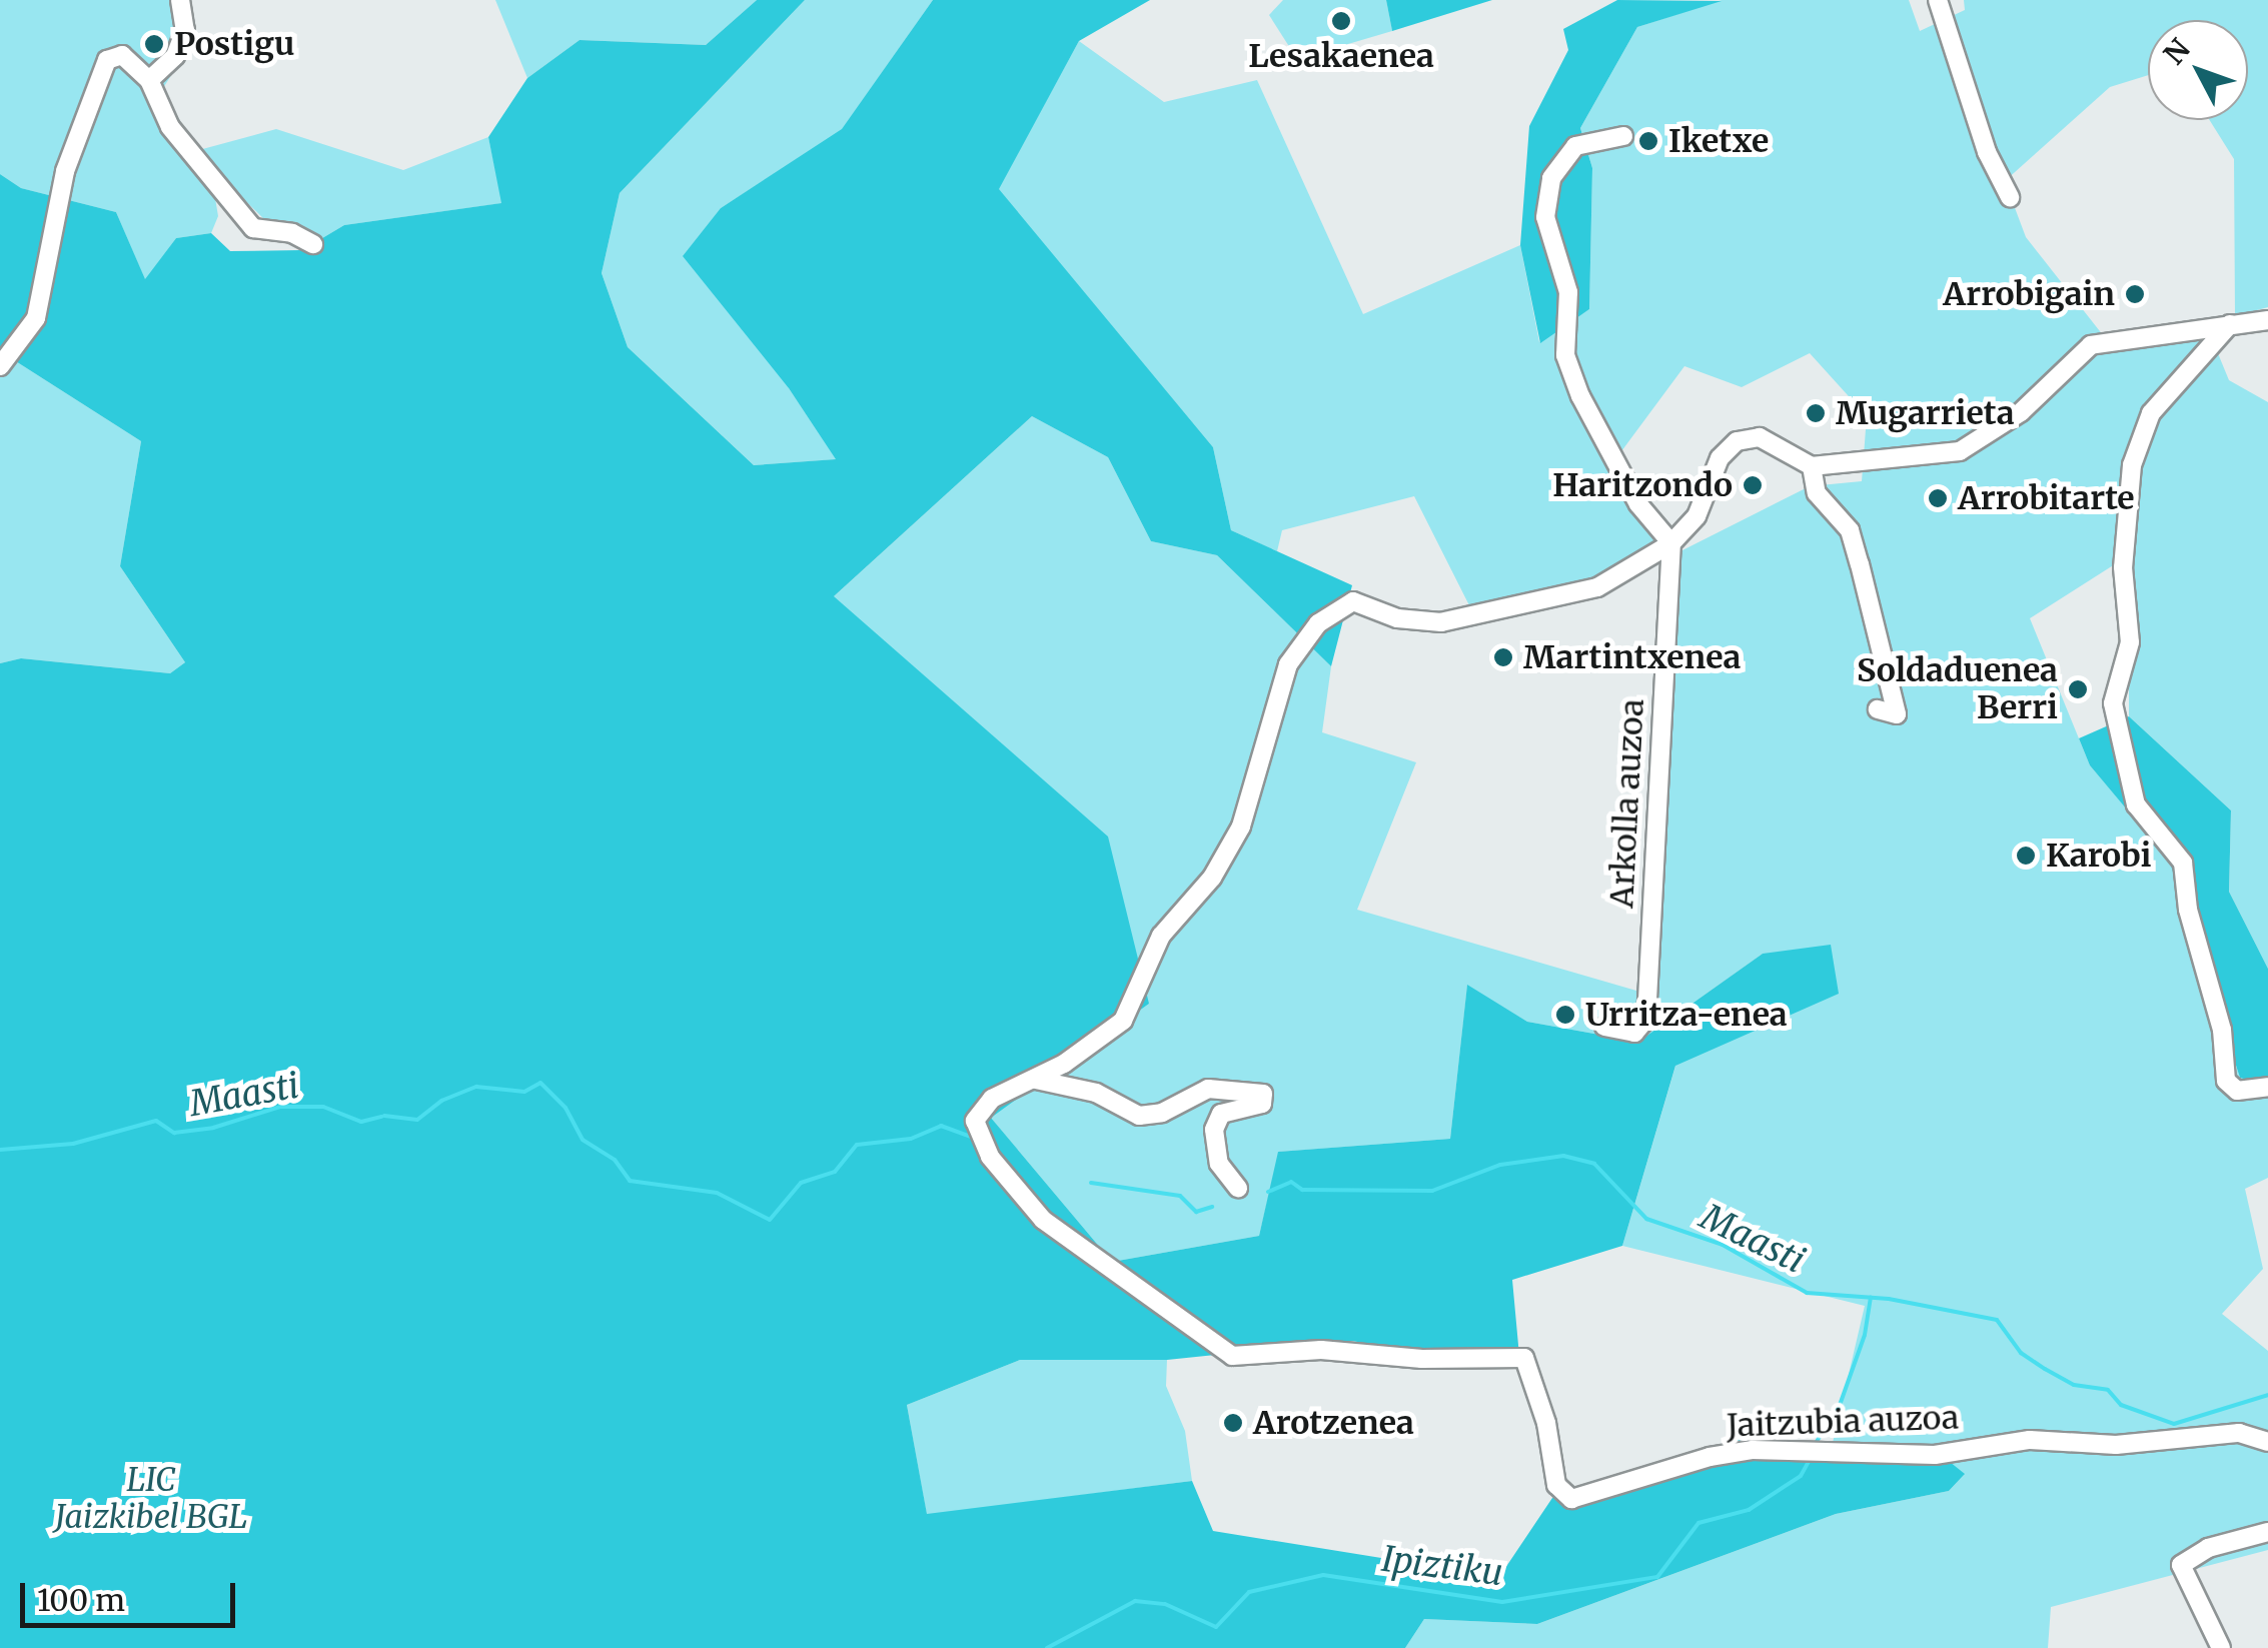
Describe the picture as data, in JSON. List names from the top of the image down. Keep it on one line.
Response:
{"streets":{"street":["Arkolla auzoa","Jaitzubia auzoa"]},"water":["Maasti","Ipiztiku"],"parks":["LIC Jaizkibel BGL"],"places":["Lesakaenea","Postigu","Iketxe","Arrobigain","Mugarrieta","Haritzondo","Arrobitarte","Martintxenea","Soldaduenea Berri","Karobi","Urritza-enea","Arotzenea"],"scale_bar":"100 m","north":"top left"}
